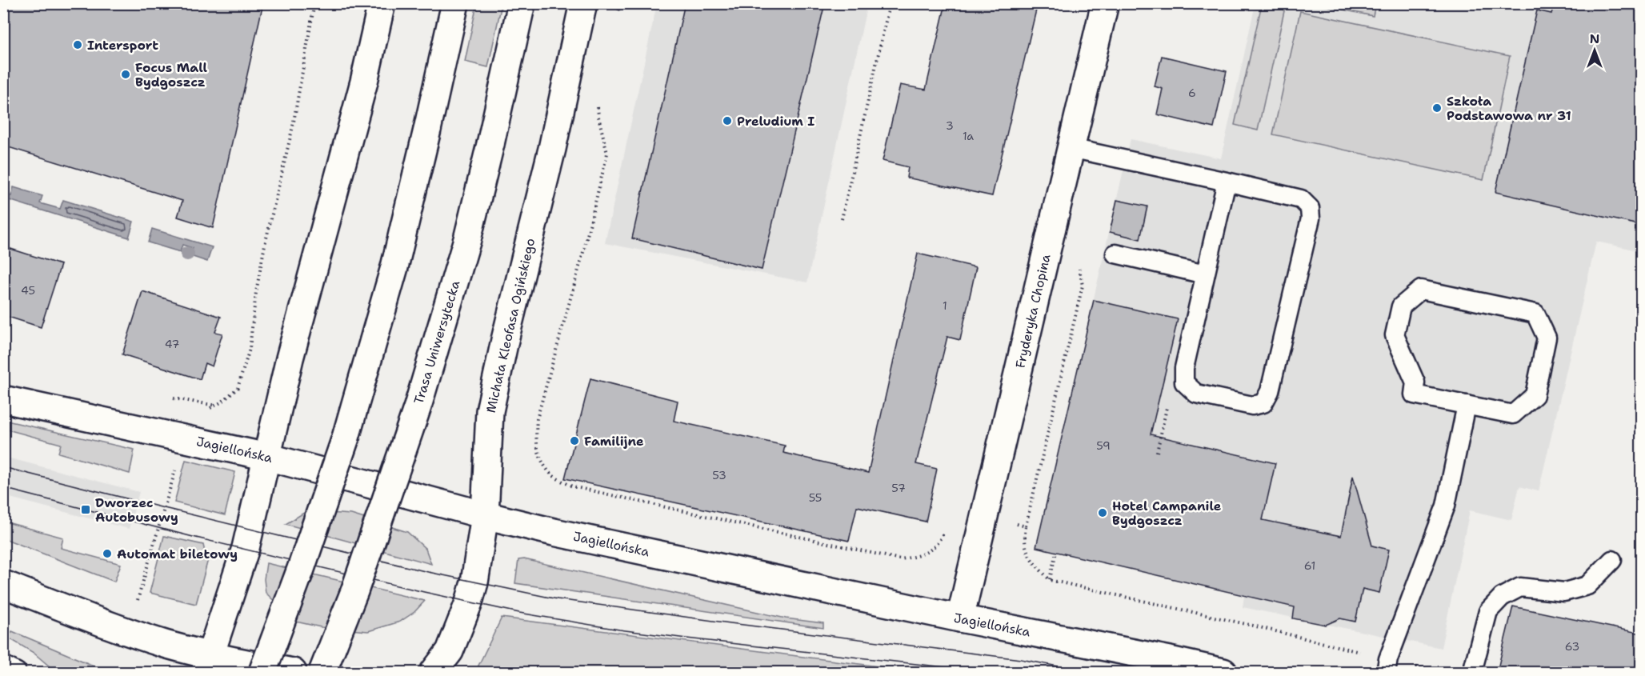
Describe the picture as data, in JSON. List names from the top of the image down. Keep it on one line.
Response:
{"streets":{"main road":["Fryderyka Chopina","Michała Kleofasa Ogińskiego","Trasa Uniwersytecka","Jagiellońska"]},"crossings":[["Fryderyka Chopina","Jagiellońska"],["Michała Kleofasa Ogińskiego","Jagiellońska"]],"places":{"other":["Intersport","Focus Mall Bydgoszcz","Szkoła Podstawowa nr 31","Preludium I","Familijne","Hotel Campanile Bydgoszcz","Automat biletowy"],"transit":["Dworzec Autobusowy"]},"house_numbers":["6","3","1a","45","1","47","59","53","57","55","61","63"],"north":"top"}
